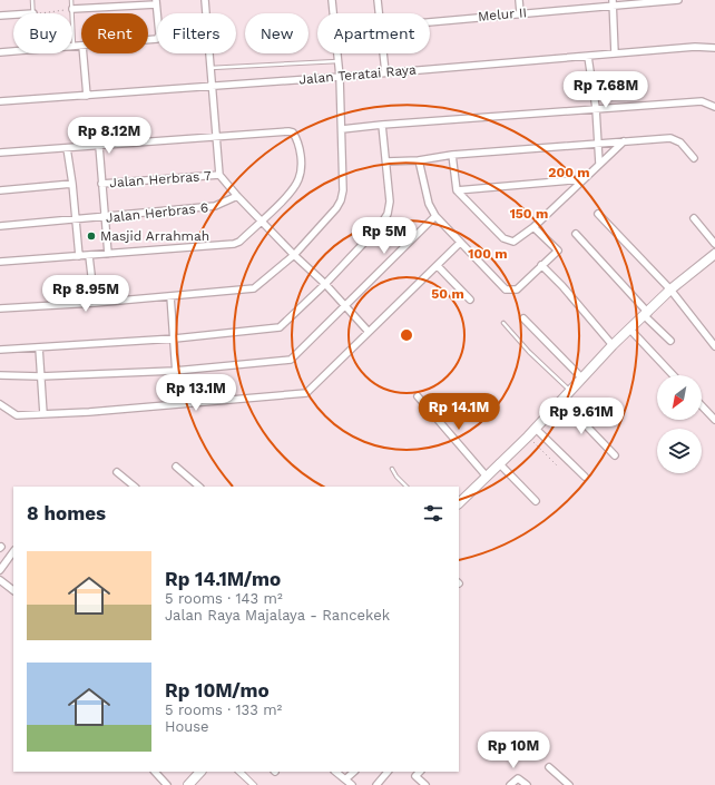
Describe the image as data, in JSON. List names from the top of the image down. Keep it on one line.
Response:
{"streets":{"street":["Melur II","Jalan Teratai Raya","Jalan Herbras 7","Jalan Herbras 6"]},"places":["Masjid Arrahmah"],"north":"bottom left","page":{"chip":["Buy","Rent","Filters","New","Apartment"],"price":["Rp 7.68M","Rp 8.12M","Rp 5M","Rp 8.95M","Rp 13.1M","Rp 14.1M","Rp 9.61M","Rp 10M"],"heading":"8 homes","list":[{"name":"Rp 14.1M/mo","note":"5 rooms · 143 m² · Jalan Raya Majalaya - Rancekek"},{"name":"Rp 10M/mo","note":"5 rooms · 133 m² · House"}]},"rings":["200 m","150 m","100 m","50 m"]}
